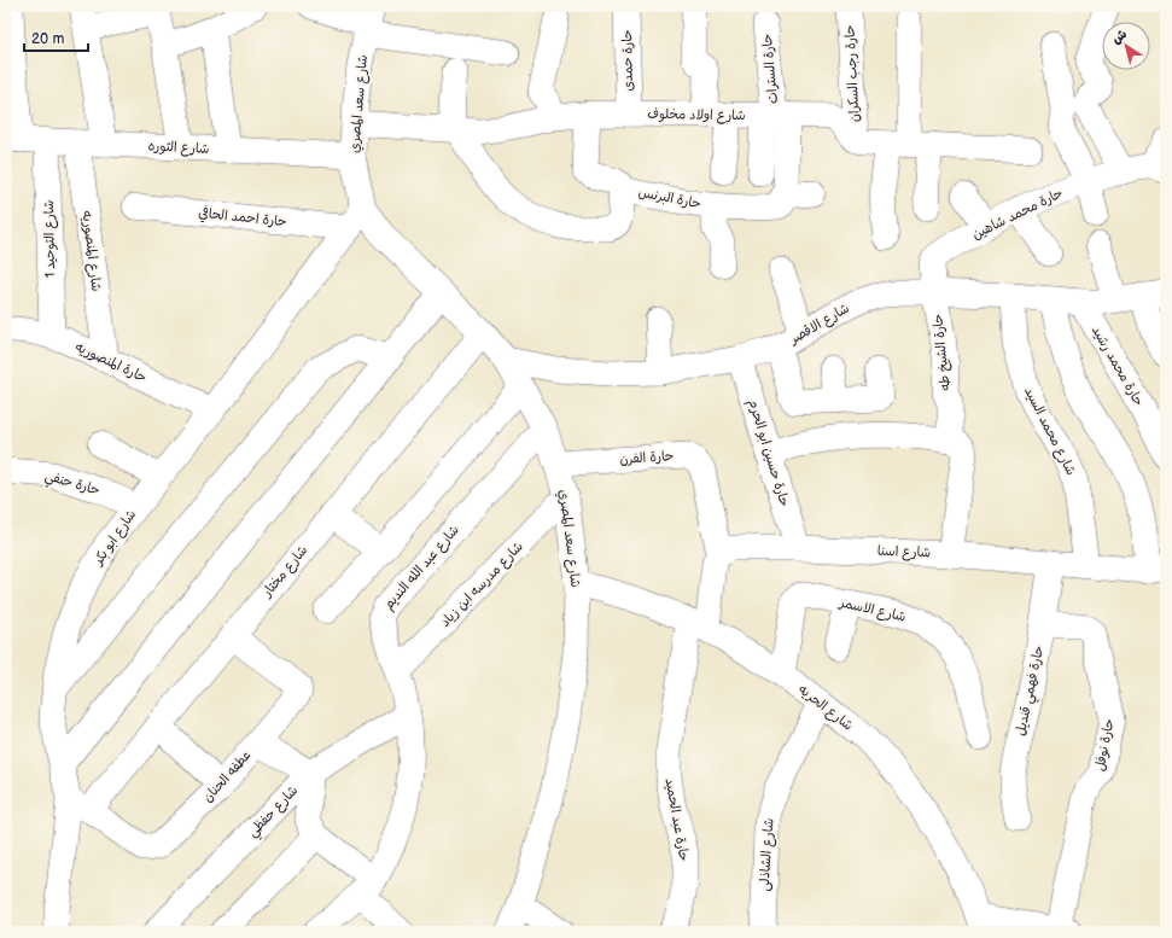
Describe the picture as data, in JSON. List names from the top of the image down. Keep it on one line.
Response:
{"streets":{"street":["حارة حمدى","حارة السترات","حارة رجب السكران","شارع سعد المصري","شارع اولاد مخلوف","شارع الثوره","حارة البرنس","حارة محمد شاهين","حارة احمد الحافي","شارع التوحيد 1","شارع المنصوريه","شارع الاقصر","حارة الشيخ طه","حارة المنصوريه","حارة محمد رشيد","شارع محمد السيد","حارة حسين ابو الحرم","حارة الفرن","حارة حنفي","شارع ابو بكر","شارع اسنا","شارع عبد الله النديم","شارع مختار","شارع مدرسه ابن زياد","شارع الاسمر","حارة فهمي قنديل","شارع الحريه","حارة نوفل","عطفه الحنان","شارع حفظي","حارة عبد الحميد","شارع الشاذلى"]},"crossings":[["حارة حمدى","شارع اولاد مخلوف"],["حارة السترات","شارع اولاد مخلوف"],["حارة رجب السكران","شارع اولاد مخلوف"],["شارع سعد المصري","شارع اولاد مخلوف"],["شارع سعد المصري","شارع الثوره"],["شارع سعد المصري","حارة احمد الحافي"],["شارع سعد المصري","شارع الاقصر"],["شارع سعد المصري","حارة الفرن"],["شارع سعد المصري","شارع ابو بكر"],["شارع سعد المصري","شارع عبد الله النديم"],["شارع سعد المصري","شارع مختار"],["شارع سعد المصري","شارع مدرسه ابن زياد"],["شارع سعد المصري","شارع الحريه"],["شارع اولاد مخلوف","حارة البرنس"],["شارع الثوره","شارع التوحيد 1"],["شارع الثوره","شارع المنصوريه"],["حارة محمد شاهين","شارع الاقصر"],["حارة محمد شاهين","حارة الشيخ طه"],["حارة احمد الحافي","شارع ابو بكر"],["شارع التوحيد 1","حارة المنصوريه"],["شارع المنصوريه","حارة المنصوريه"],["شارع الاقصر","حارة الشيخ طه"],["شارع الاقصر","حارة محمد رشيد"],["شارع الاقصر","شارع محمد السيد"],["شارع الاقصر","حارة حسين ابو الحرم"],["حارة المنصوريه","شارع ابو بكر"],["شارع محمد السيد","شارع اسنا"],["حارة حسين ابو الحرم","شارع اسنا"],["حارة الفرن","شارع اسنا"],["حارة حنفي","شارع ابو بكر"],["شارع ابو بكر","شارع مختار"],["شارع ابو بكر","عطفه الحنان"],["شارع اسنا","حارة فهمي قنديل"],["شارع عبد الله النديم","شارع مدرسه ابن زياد"],["شارع عبد الله النديم","شارع حفظي"],["شارع مختار","عطفه الحنان"],["شارع الاسمر","شارع الحريه"],["حارة فهمي قنديل","حارة نوفل"],["شارع الحريه","حارة عبد الحميد"],["شارع الحريه","شارع الشاذلى"]],"scale_bar":"20 m","north":"top left"}
